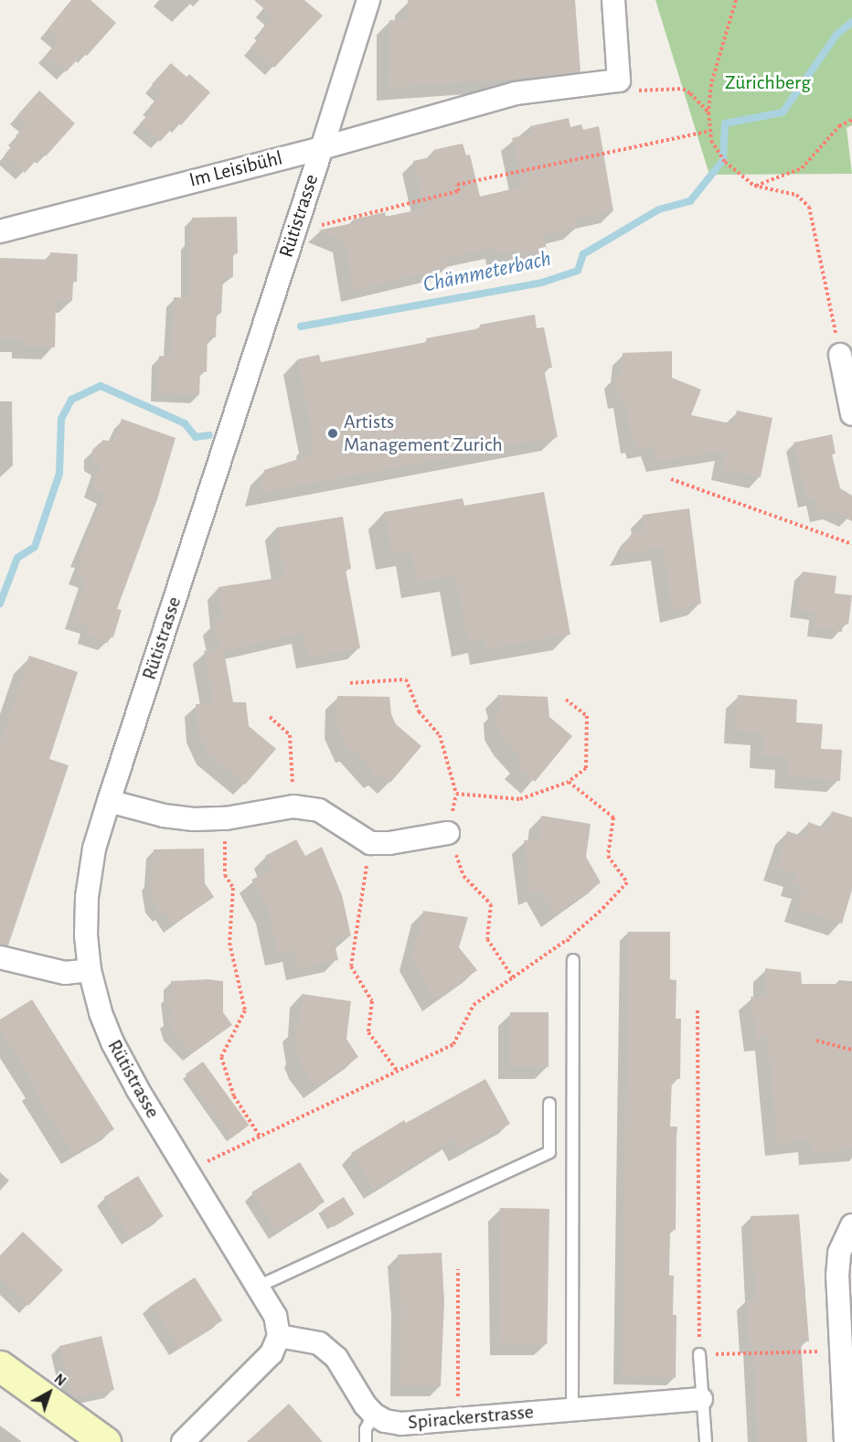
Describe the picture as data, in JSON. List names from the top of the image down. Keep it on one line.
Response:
{"streets":{"street":["Im Leisibühl","Rütistrasse","Spirackerstrasse"]},"crossings":[["Im Leisibühl","Rütistrasse"]],"water":["Chämmeterbach"],"parks":["Zürichberg"],"places":["Artists Management Zurich"],"north":"top right"}
